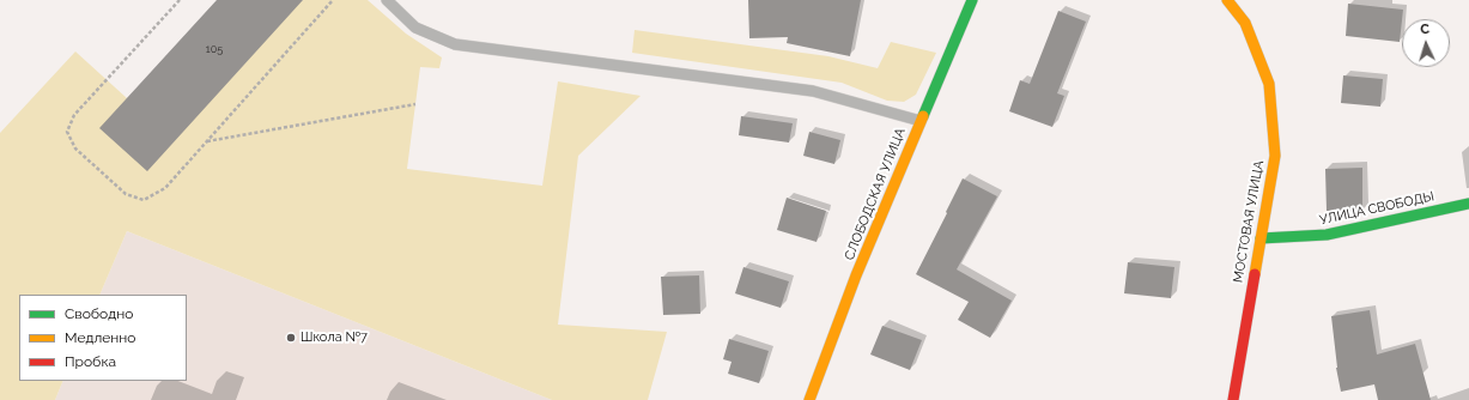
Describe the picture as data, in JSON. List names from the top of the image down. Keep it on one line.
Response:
{"streets":{"street":["СЛОБОДСКАЯ УЛИЦА","УЛИЦА СВОБОДЫ","МОСТОВАЯ УЛИЦА"]},"crossings":[["УЛИЦА СВОБОДЫ","МОСТОВАЯ УЛИЦА"]],"places":["Школа №7"],"house_numbers":["105"],"legend":["Свободно","Медленно","Пробка"],"north":"top"}
